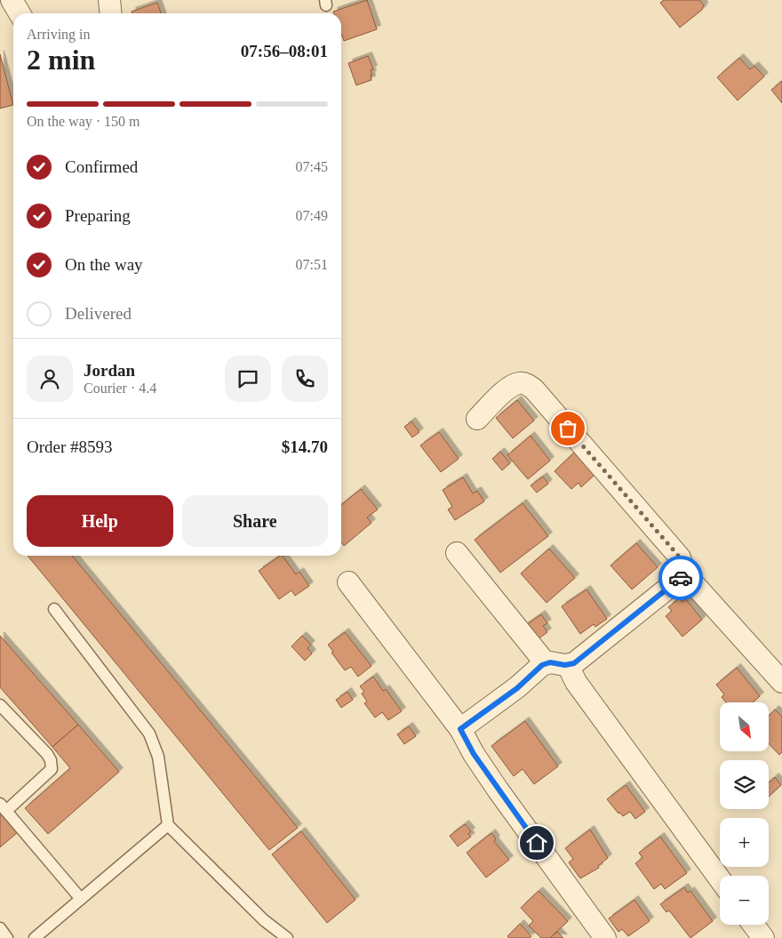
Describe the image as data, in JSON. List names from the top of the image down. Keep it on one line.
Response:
{"north":"bottom right","page":{"heading":["2 min","Arriving in","07:56–08:01"],"panel":["Jordan","Courier · 4.4","Order #8593","$14.70"],"bar":"On the way · 150 m","list":[["Confirmed","07:45"],["Preparing","07:49"],["On the way","07:51"],"Delivered"],"buttons":["Help","Share"],"map_buttons":["+","−"]}}
